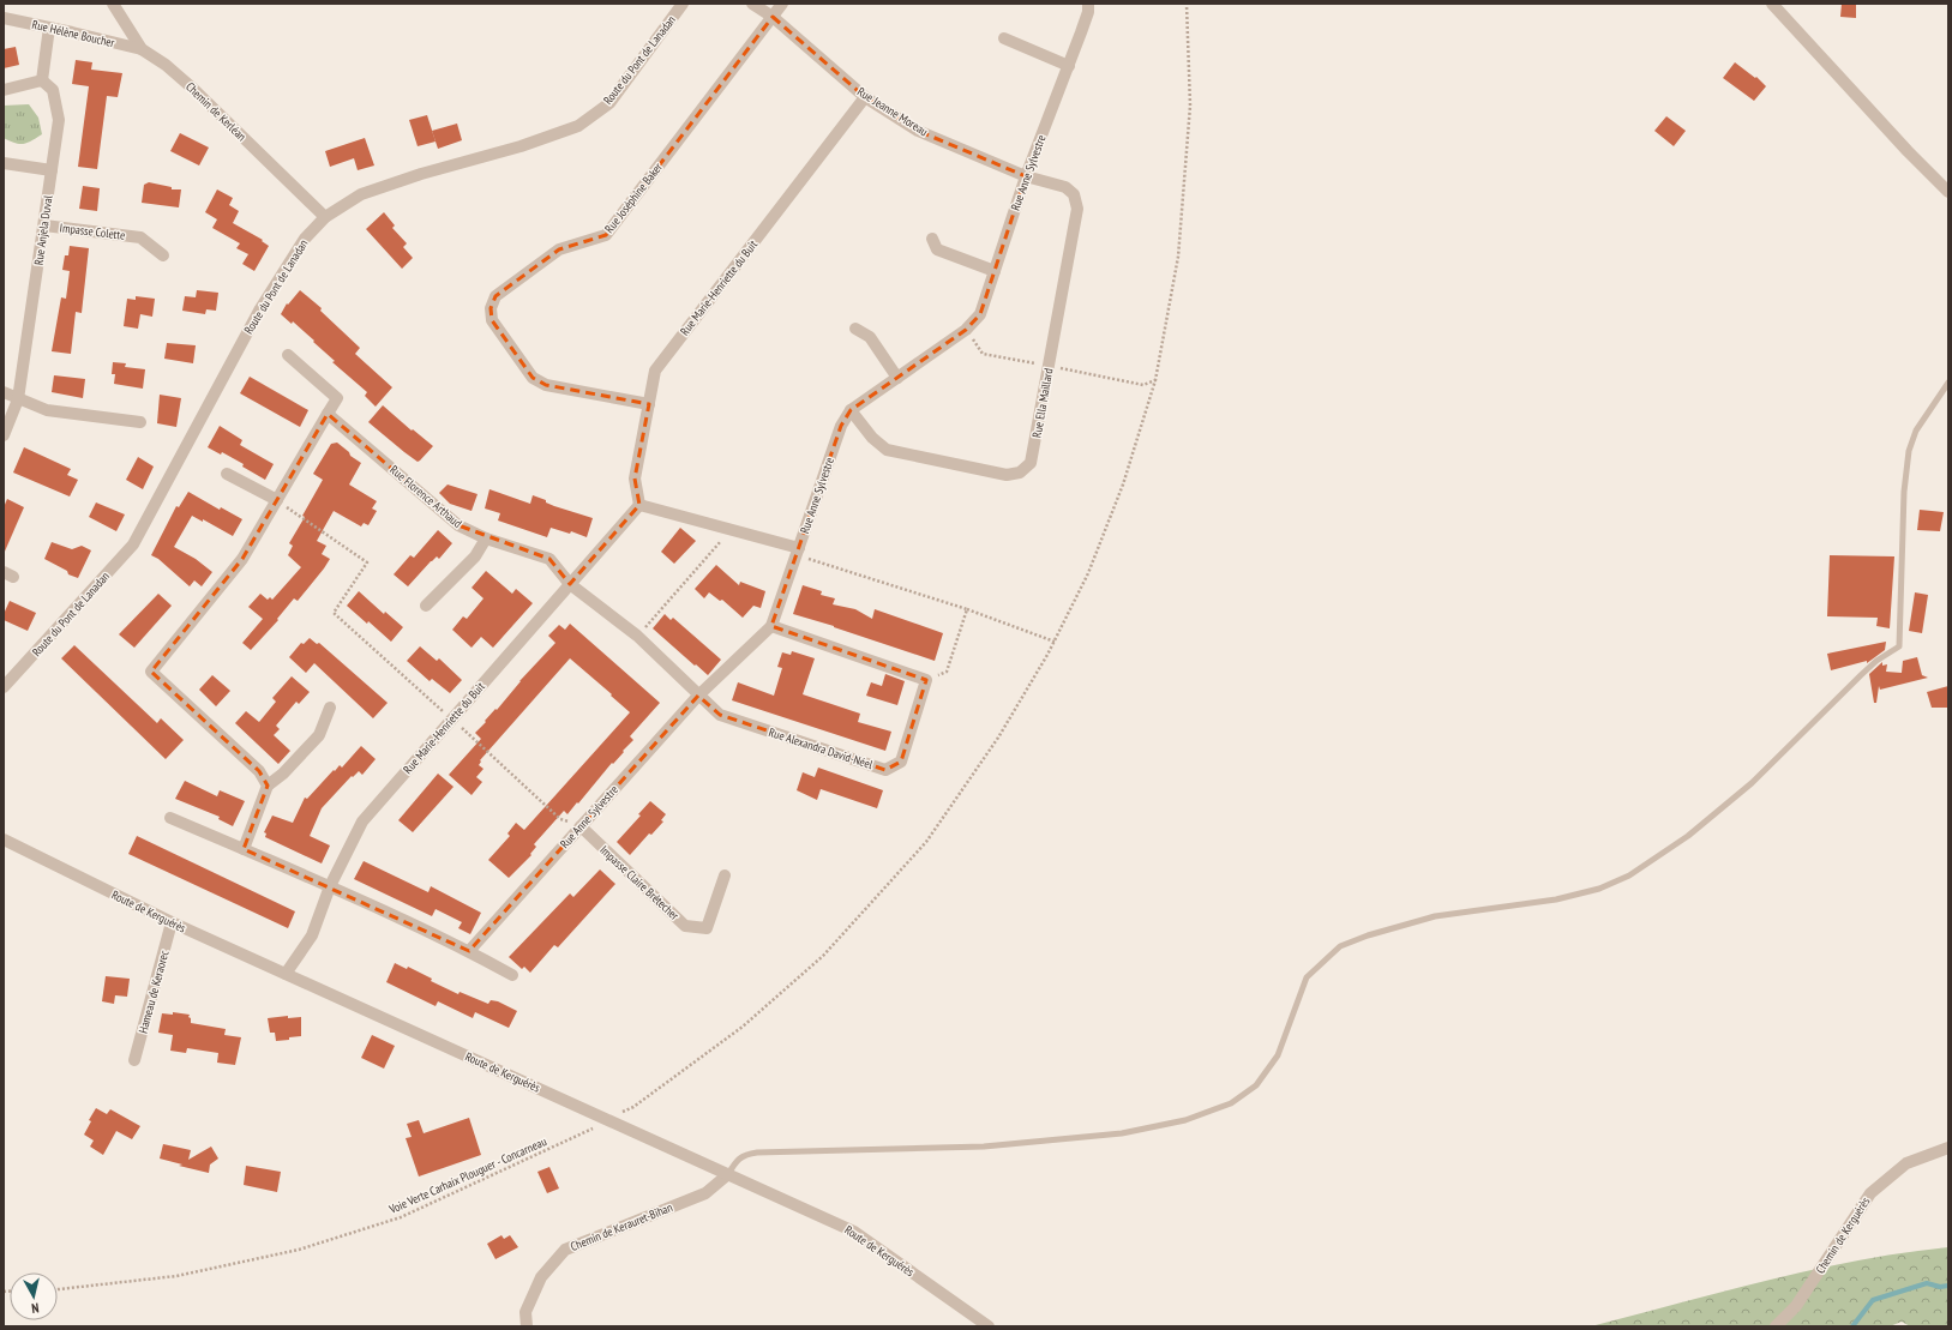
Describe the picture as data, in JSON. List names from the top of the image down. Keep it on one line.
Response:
{"streets":{"street":["Rue Hélène Boucher","Route du Pont de Lanadan","Chemin de Kerléan","Rue Jeanne Moreau","Rue Anne Sylvestre","Rue Joséphine Baker","Rue Anjela Duval","Impasse Colette","Rue Marie-Henriette du Buit","Rue Ella Maillard","Rue Florence Arthaud","Rue Alexandra David-Néel","Impasse Claire Brétecher","Route de Kerguérès","Hameau de Keraorec","Chemin de Kerauret-Bihan","Chemin de Kerguérès"],"path":["Voie Verte Carhaix Plouguer - Concarneau"]},"crossings":[["Rue Hélène Boucher","Chemin de Kerléan"],["Route du Pont de Lanadan","Chemin de Kerléan"],["Rue Jeanne Moreau","Rue Anne Sylvestre"],["Rue Jeanne Moreau","Rue Joséphine Baker"],["Rue Jeanne Moreau","Rue Marie-Henriette du Buit"],["Rue Jeanne Moreau","Rue Ella Maillard"],["Rue Anne Sylvestre","Rue Ella Maillard"],["Rue Anne Sylvestre","Rue Florence Arthaud"],["Rue Anne Sylvestre","Rue Alexandra David-Néel"],["Rue Anne Sylvestre","Impasse Claire Brétecher"],["Rue Joséphine Baker","Rue Marie-Henriette du Buit"],["Rue Anjela Duval","Impasse Colette"],["Rue Marie-Henriette du Buit","Rue Florence Arthaud"],["Rue Marie-Henriette du Buit","Route de Kerguérès"],["Rue Florence Arthaud","Rue Alexandra David-Néel"],["Route de Kerguérès","Hameau de Keraorec"],["Route de Kerguérès","Voie Verte Carhaix Plouguer - Concarneau"],["Route de Kerguérès","Chemin de Kerauret-Bihan"]],"north":"bottom"}
